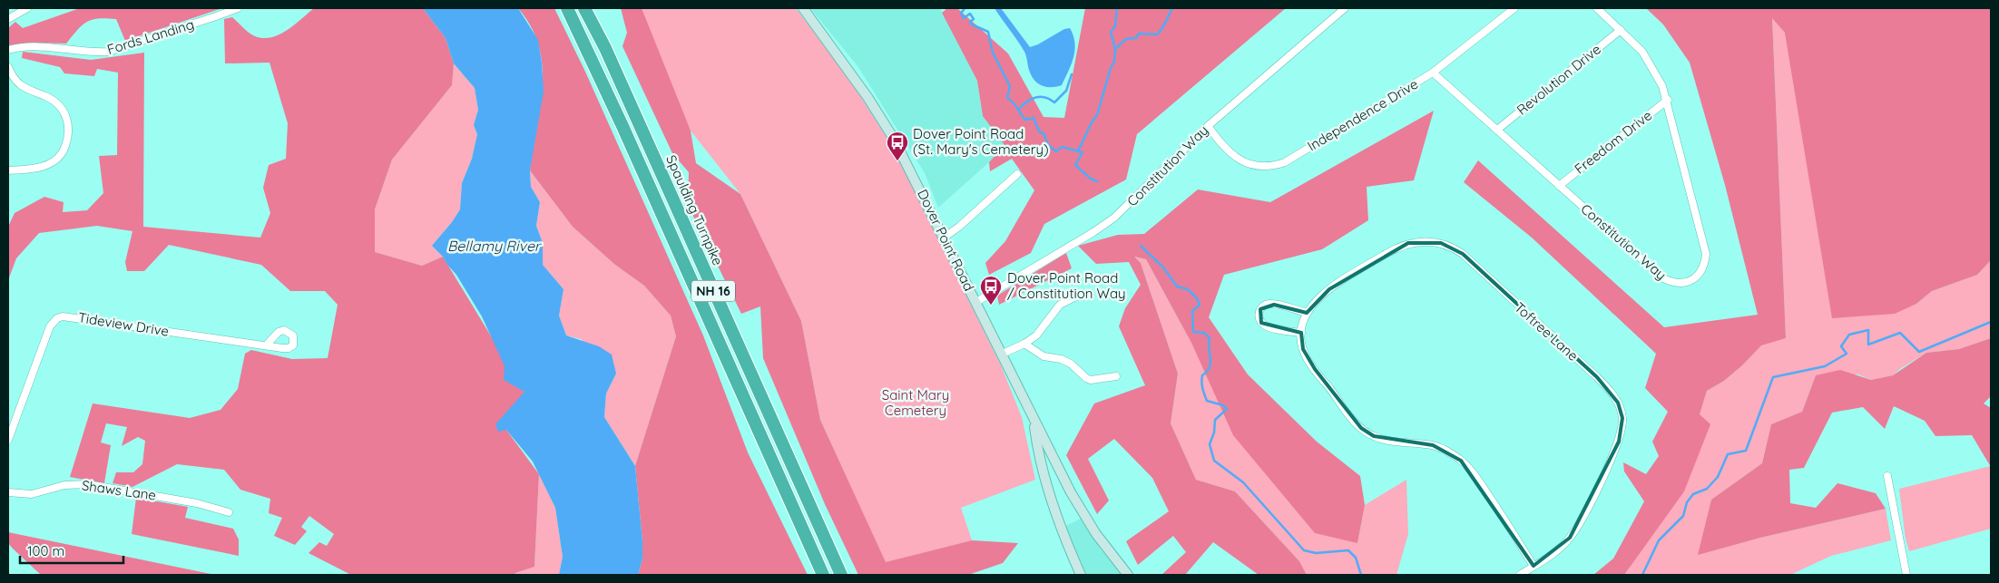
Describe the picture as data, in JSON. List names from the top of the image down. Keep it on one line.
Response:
{"streets":{"highway":["Spaulding Turnpike","NH 16"],"main road":["Dover Point Road"],"street":["Fords Landing","Revolution Drive","Independence Drive","Freedom Drive","Constitution Way","Tideview Drive","Toftree Lane","Shaws Lane"]},"crossings":[["Revolution Drive","Constitution Way"],["Independence Drive","Constitution Way"],["Freedom Drive","Constitution Way"],["Constitution Way","Dover Point Road"]],"water":["Bellamy River"],"parks":["Saint Mary Cemetery"],"places":{"bus stop":["Dover Point Road (St. Mary's Cemetery)","Dover Point Road / Constitution Way"]},"scale_bar":"100 m"}
